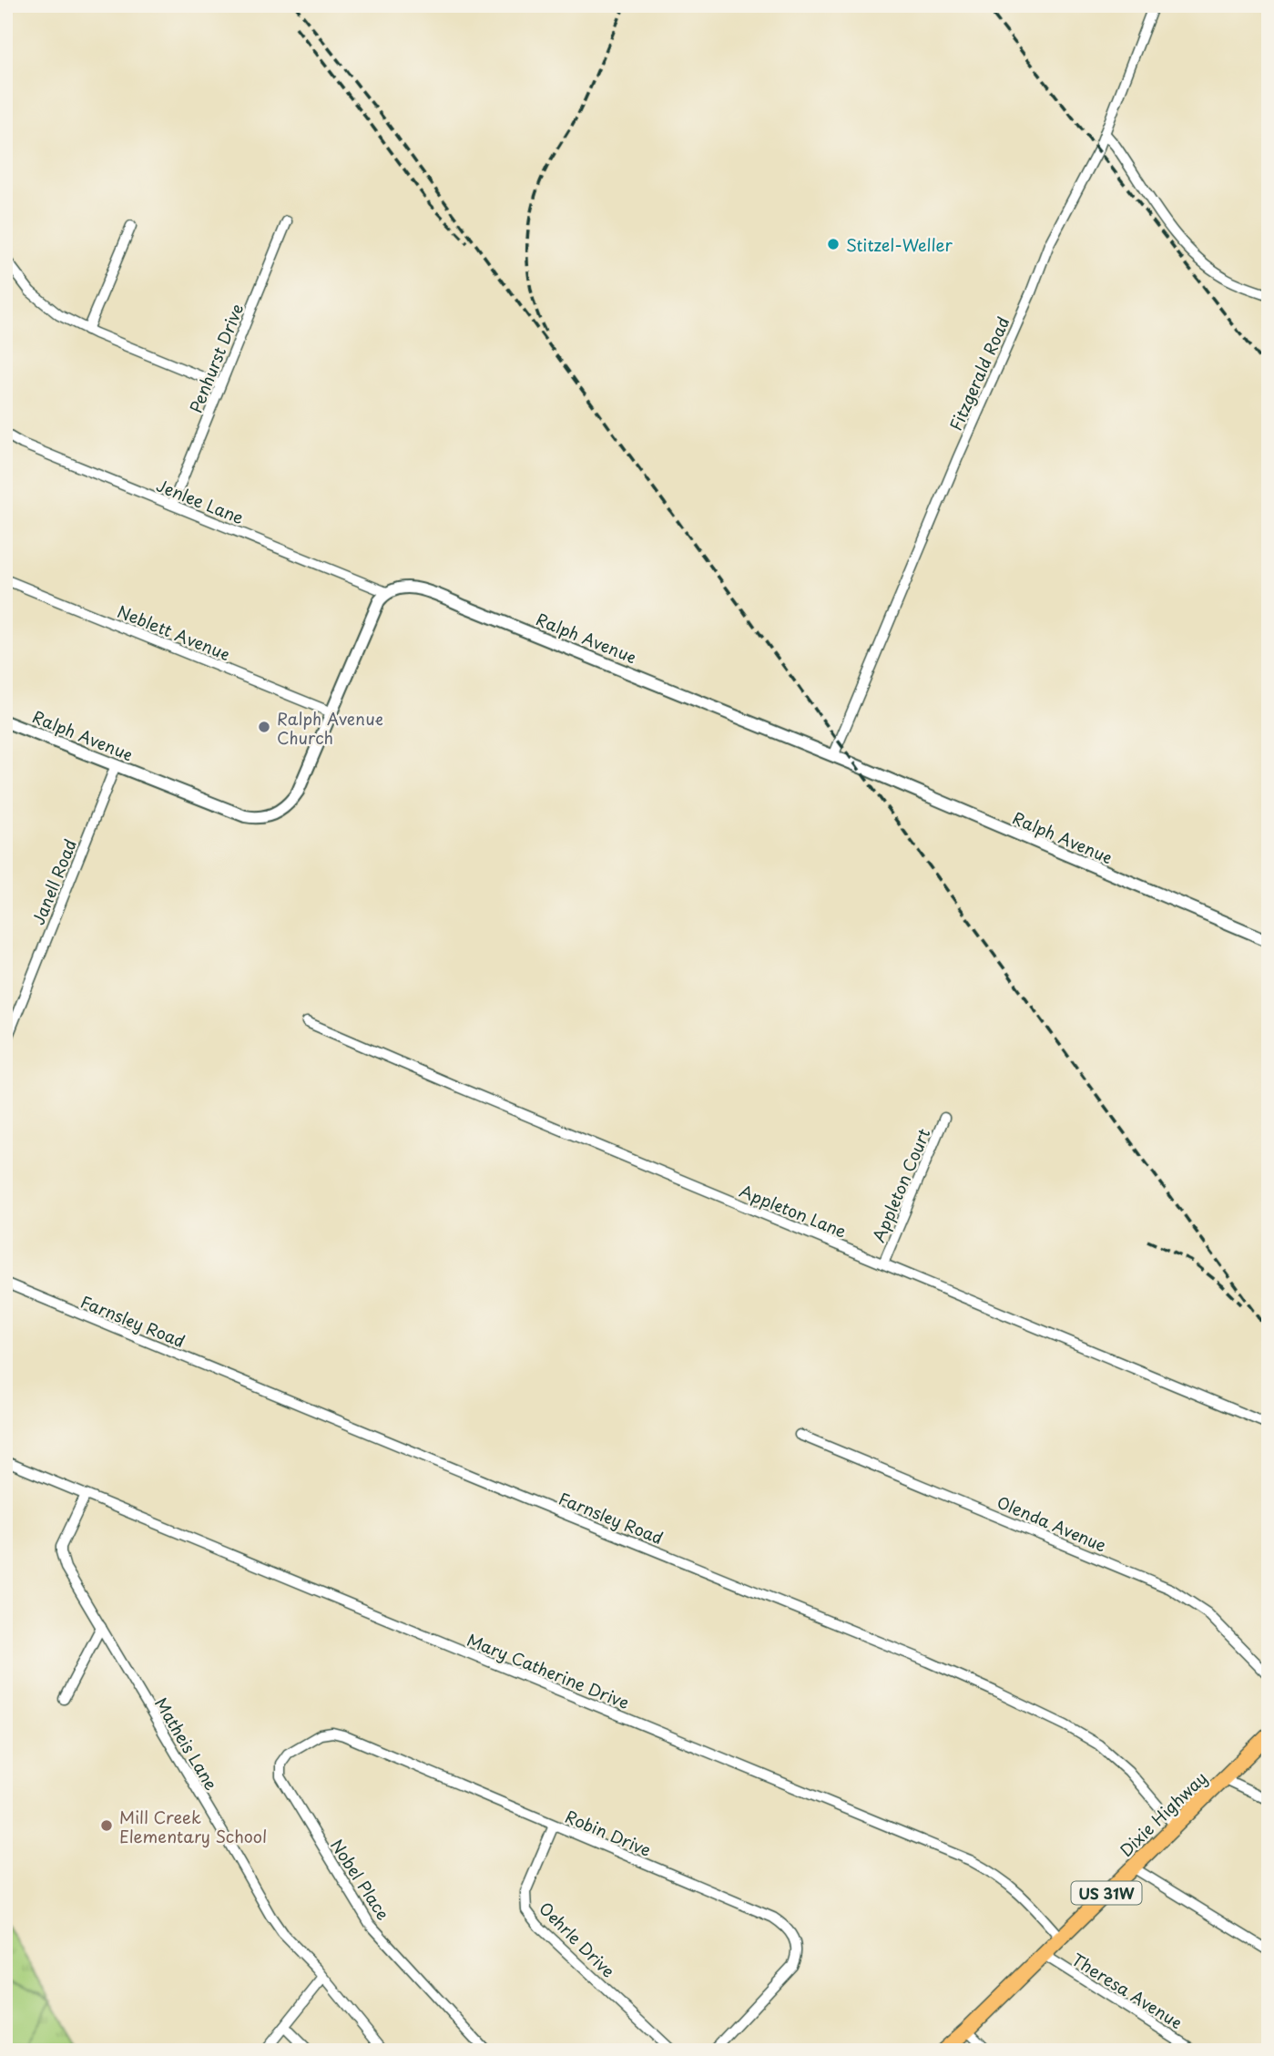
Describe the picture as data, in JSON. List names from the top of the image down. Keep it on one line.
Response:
{"streets":{"main road":["Dixie Highway","US 31W"],"street":["Penhurst Drive","Fitzgerald Road","Jenlee Lane","Neblett Avenue","Ralph Avenue","Janell Road","Appleton Court","Appleton Lane","Farnsley Road","Olenda Avenue","Mary Catherine Drive","Matheis Lane","Robin Drive","Nobel Place","Oehrle Drive","Theresa Avenue"]},"crossings":[["Penhurst Drive","Jenlee Lane"],["Fitzgerald Road","Ralph Avenue"],["Jenlee Lane","Ralph Avenue"],["Neblett Avenue","Ralph Avenue"],["Ralph Avenue","Janell Road"],["Appleton Court","Appleton Lane"],["Farnsley Road","Dixie Highway"],["Mary Catherine Drive","Matheis Lane"],["Mary Catherine Drive","Dixie Highway"],["Dixie Highway","Theresa Avenue"],["Robin Drive","Nobel Place"],["Robin Drive","Oehrle Drive"]],"places":["Stitzel-Weller","Ralph Avenue Church","Mill Creek Elementary School"]}
